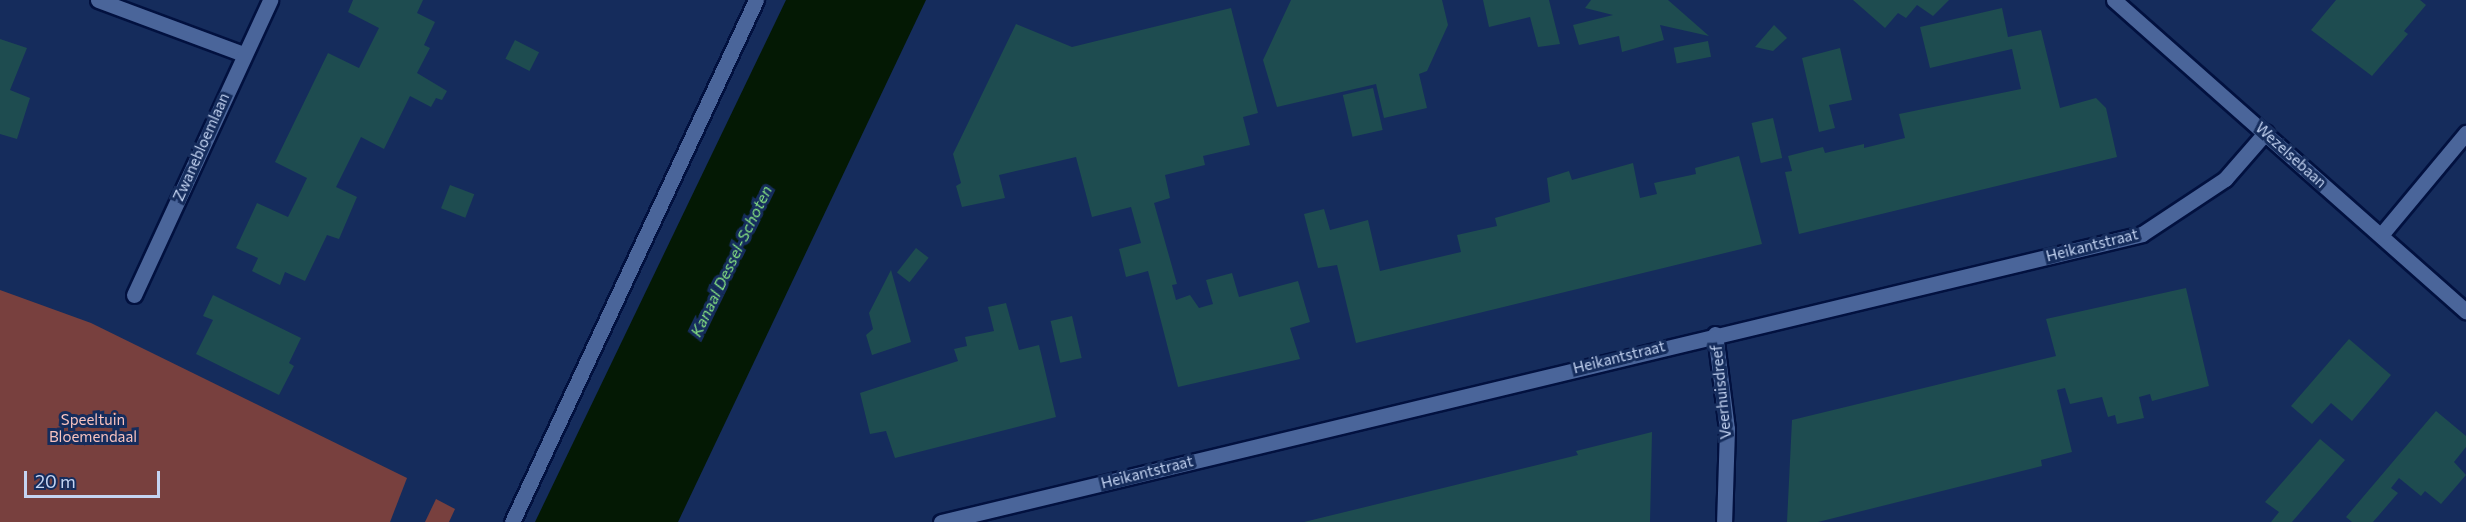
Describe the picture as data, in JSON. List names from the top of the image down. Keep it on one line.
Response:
{"streets":{"street":["Zwanebloemlaan","Wezelsebaan","Heikantstraat","Veerhuisdreef"]},"crossings":[["Wezelsebaan","Heikantstraat"],["Heikantstraat","Veerhuisdreef"]],"water":["Kanaal Dessel-Schoten"],"parks":["Speeltuin Bloemendaal"],"scale_bar":"20 m"}
